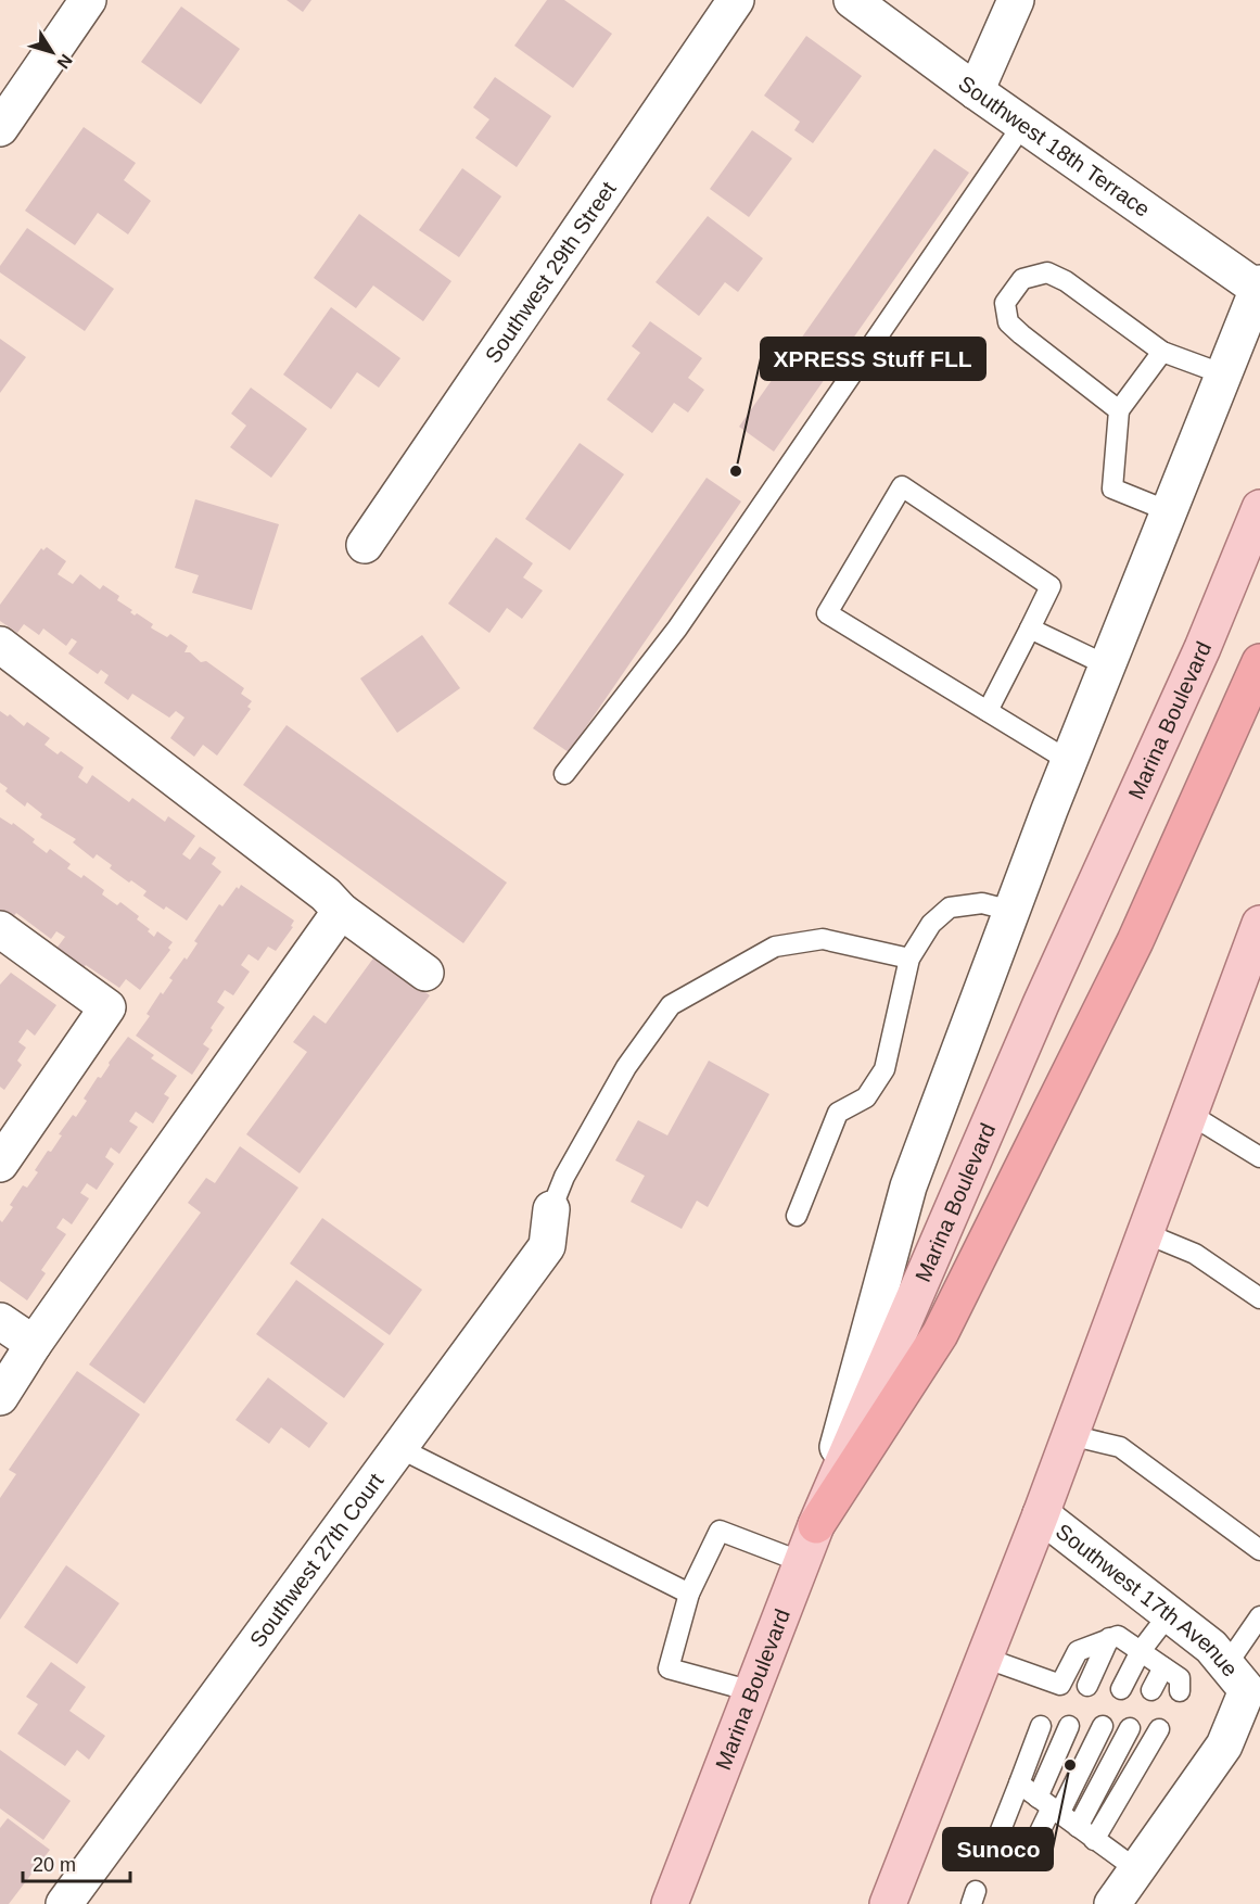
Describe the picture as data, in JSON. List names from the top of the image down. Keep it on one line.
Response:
{"streets":{"main road":["Marina Boulevard"],"street":["Southwest 18th Terrace","Southwest 29th Street","Southwest 27th Court","Southwest 17th Avenue"]},"places":["XPRESS Stuff FLL","Sunoco"],"scale_bar":"20 m","north":"bottom right"}
